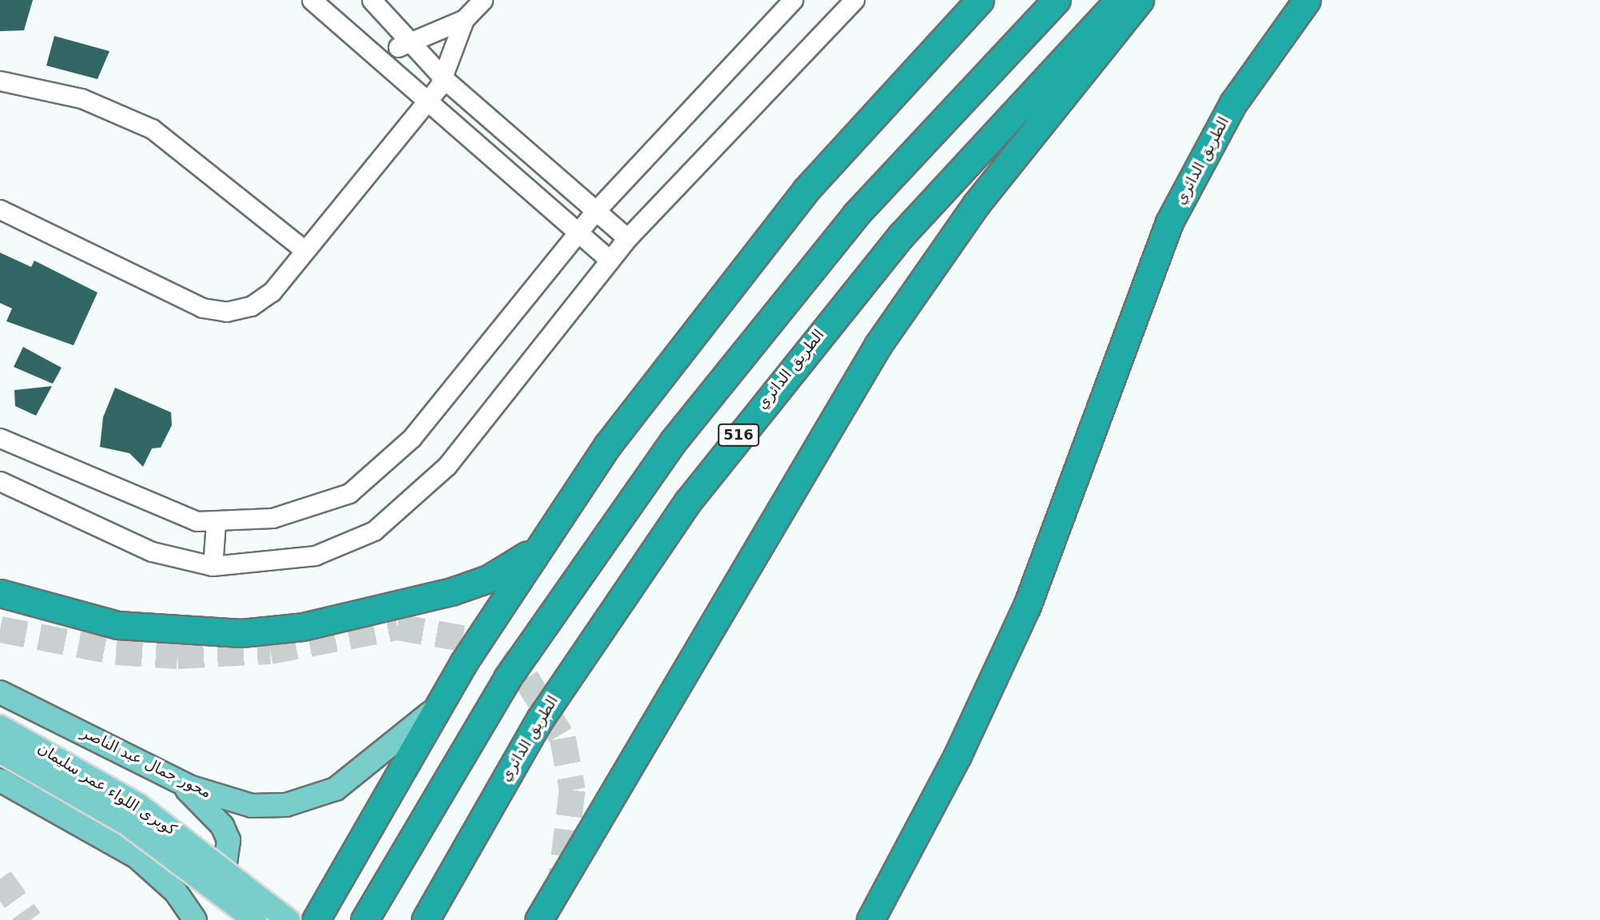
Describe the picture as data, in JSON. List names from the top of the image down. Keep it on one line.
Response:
{"streets":{"highway":["الطريق الدائري","516"],"main road":["محور جمال عبد الناصر","كوبرى اللواء عمر سليمان"]}}
